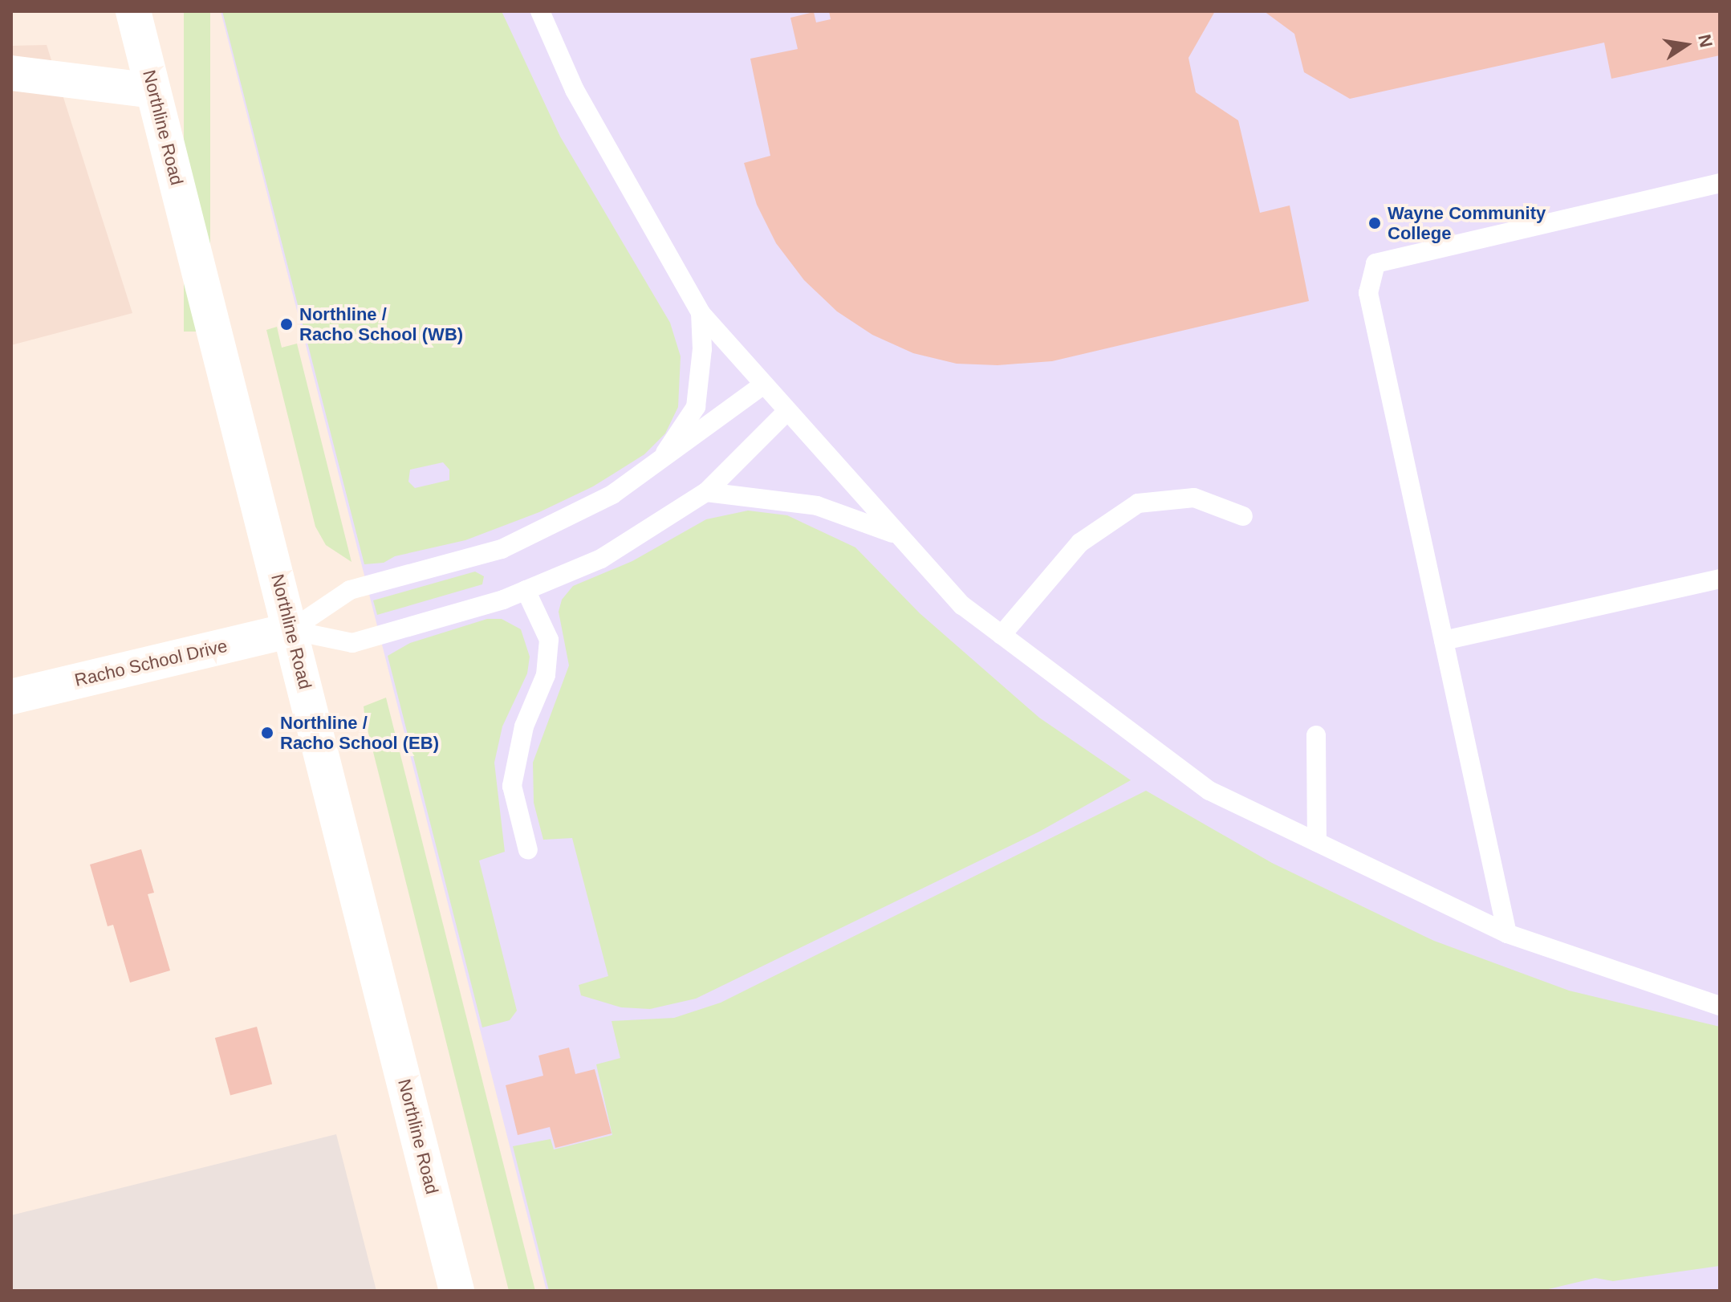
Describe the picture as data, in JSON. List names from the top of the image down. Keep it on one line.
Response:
{"streets":{"main road":["Northline Road","Racho School Drive"]},"crossings":[["Northline Road","Racho School Drive"]],"places":["Wayne Community College","Northline / Racho School (WB)","Northline / Racho School (EB)"],"north":"right"}
